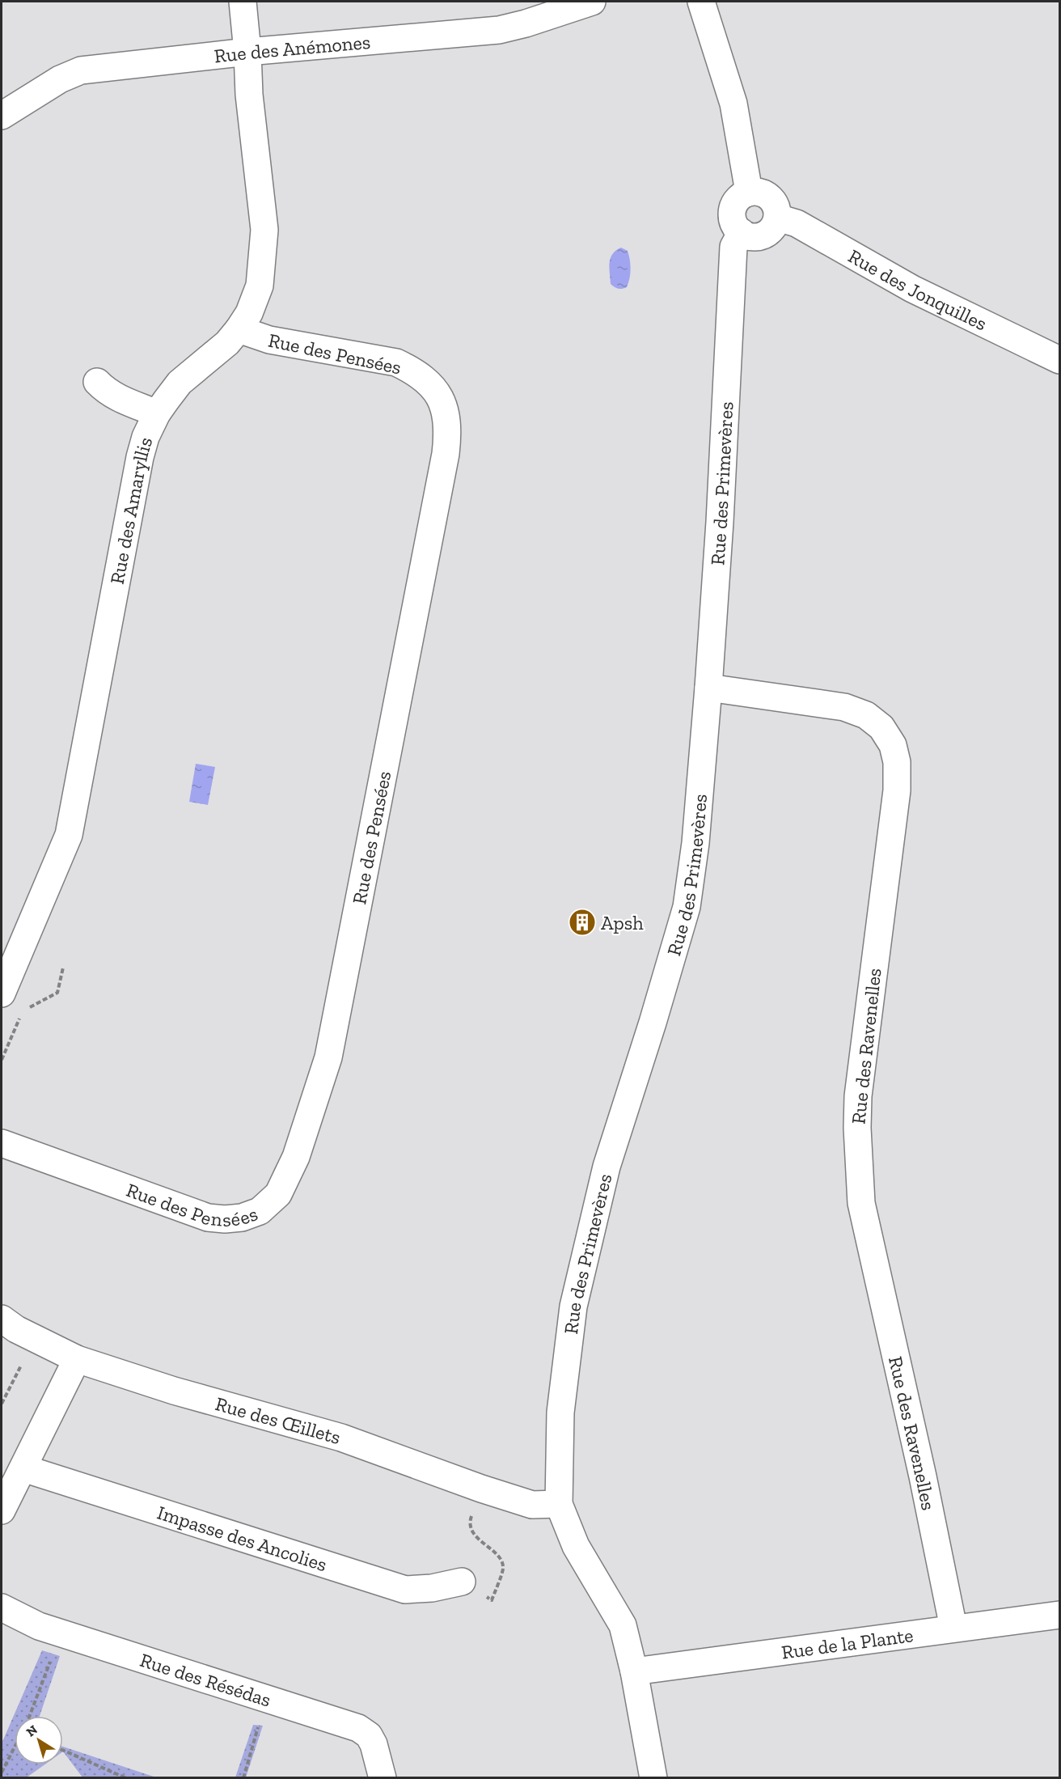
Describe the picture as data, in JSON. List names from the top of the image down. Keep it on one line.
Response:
{"streets":{"street":["Rue des Anémones","Rue des Jonquilles","Rue des Pensées","Rue des Primevères","Rue des Amaryllis","Rue des Ravenelles","Rue des Œillets","Impasse des Ancolies","Rue de la Plante","Rue des Résédas"]},"crossings":[["Rue des Anémones","Rue des Amaryllis"],["Rue des Jonquilles","Rue des Primevères"],["Rue des Pensées","Rue des Amaryllis"],["Rue des Primevères","Rue des Ravenelles"],["Rue des Primevères","Rue des Œillets"],["Rue des Ravenelles","Rue de la Plante"]],"places":{"building":["Apsh"]},"north":"top left"}
